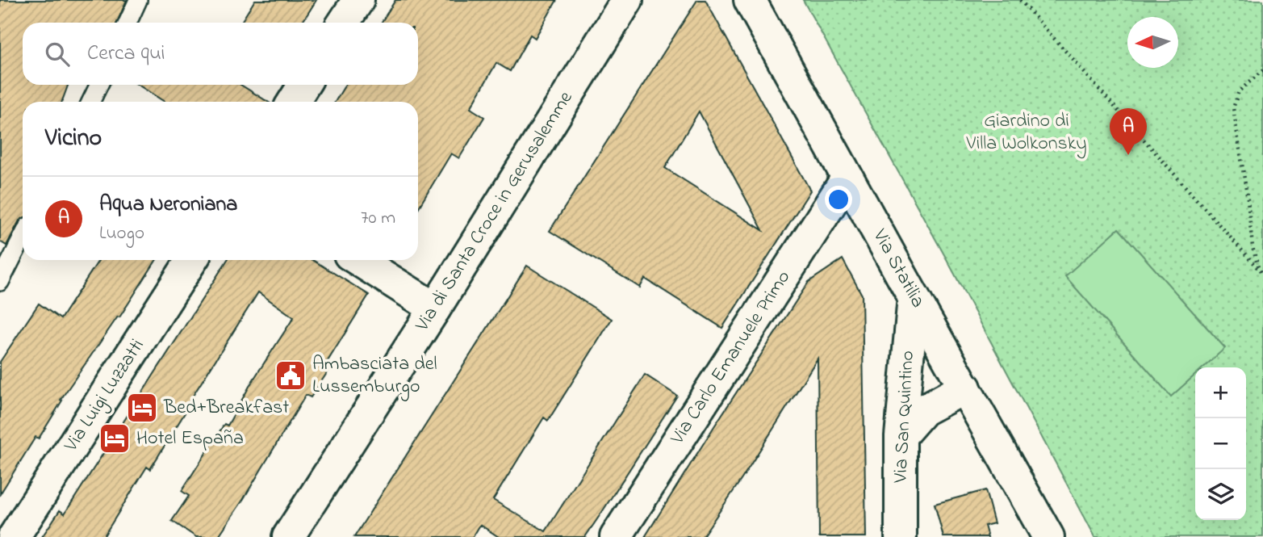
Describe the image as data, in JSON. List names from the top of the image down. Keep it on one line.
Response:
{"streets":{"street":["Via di Santa Croce in Gerusalemme","Via Statilia","Via Carlo Emanuele Primo","Via Luigi Luzzatti","Via San Quintino"]},"crossings":[["Via Statilia","Via Carlo Emanuele Primo"],["Via Statilia","Via San Quintino"]],"parks":["Giardino di Villa Wolkonsky"],"places":{"public building":["Ambasciata del Lussemburgo"],"hotel":["Bed+Breakfast","Hotel España"]},"north":"left","page":{"search":"Cerca qui","heading":"Vicino","pins":"A","list":[{"mark":"A","name":"Aqua Neroniana","note":"Luogo","value":"70 m"}],"map_buttons":["+","−"]}}
